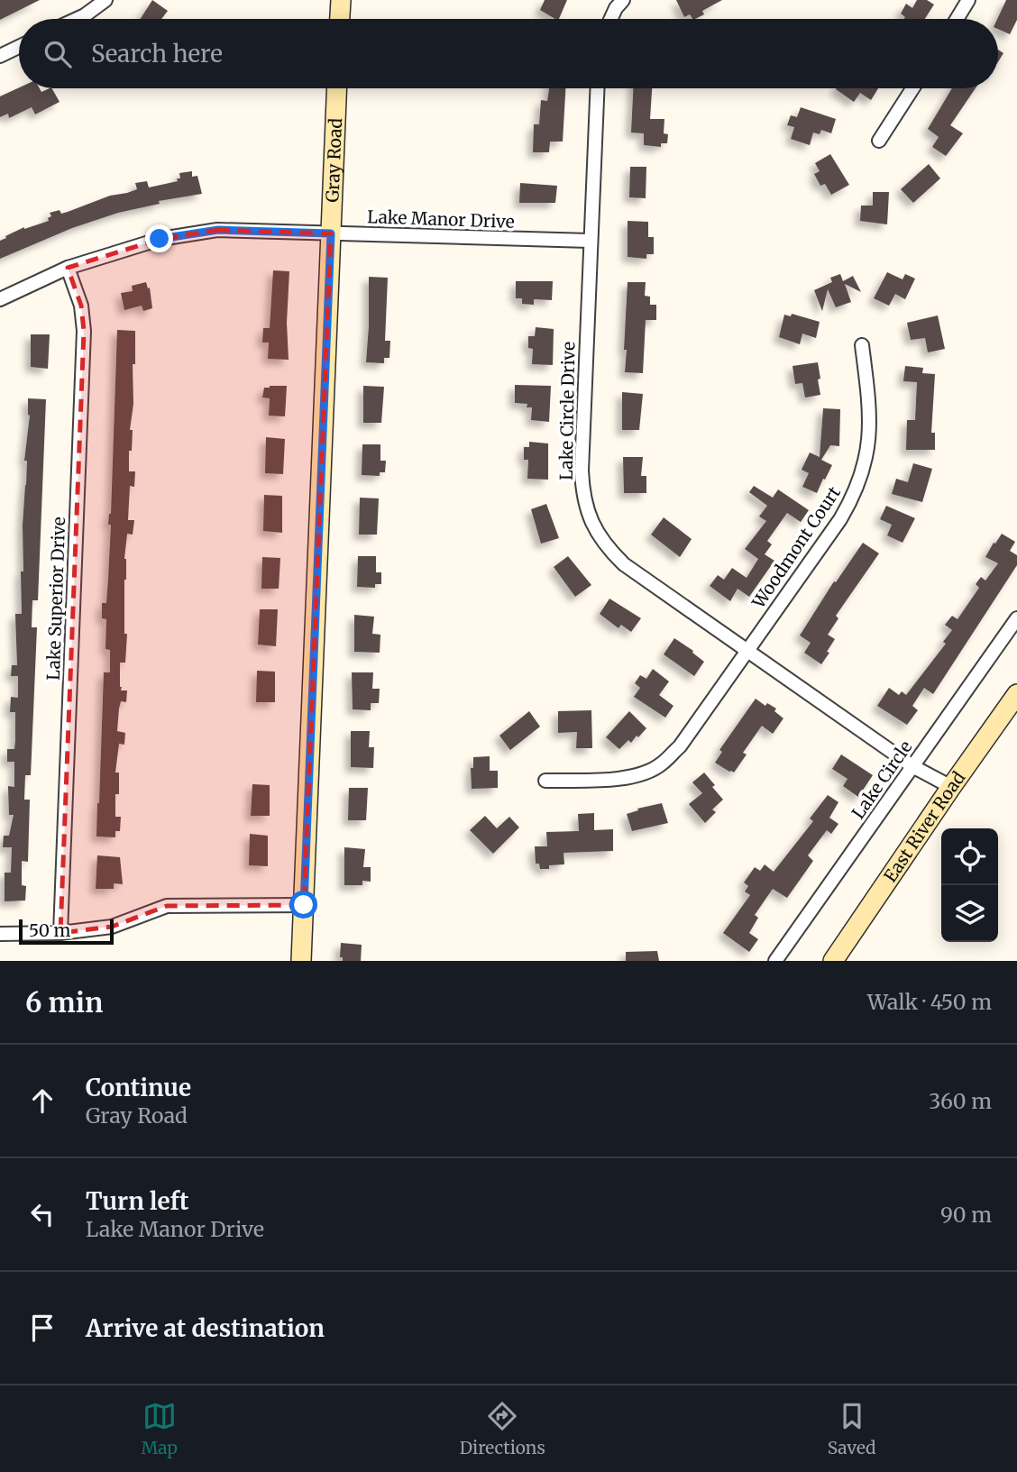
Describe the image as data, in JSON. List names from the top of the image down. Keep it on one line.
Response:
{"streets":{"street":["Gray Road","Lake Manor Drive","Lake Circle Drive","Woodmont Court","Lake Superior Drive","Lake Circle","East River Road"]},"crossings":[["Gray Road","Lake Manor Drive"],["Lake Manor Drive","Lake Circle Drive"],["Lake Manor Drive","Lake Superior Drive"],["Lake Circle Drive","Woodmont Court"],["Lake Circle Drive","Lake Circle"],["Lake Circle Drive","East River Road"]],"scale_bar":"50 m","page":{"search":"Search here","scale":"50 m","heading":["6 min","Walk · 450 m"],"list":[["Continue","Gray Road","360 m"],["Turn left","Lake Manor Drive","90 m"],"Arrive at destination"],"nav":["Map","Directions","Saved"]}}
